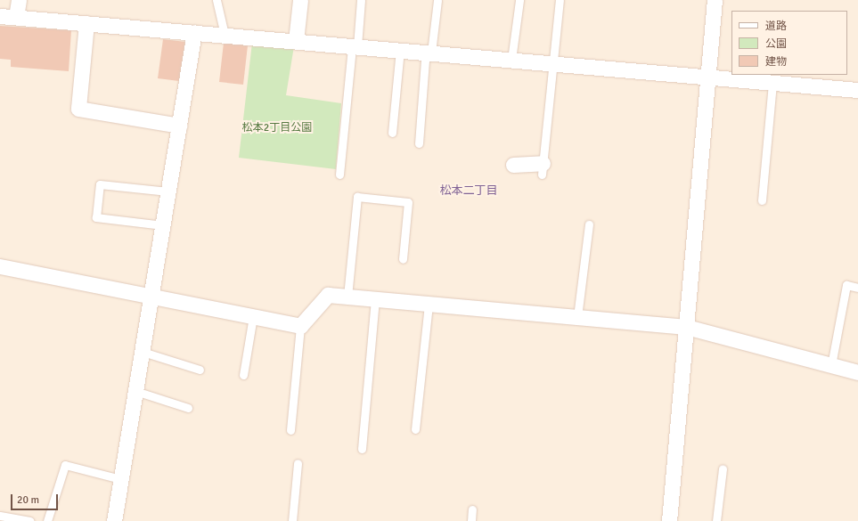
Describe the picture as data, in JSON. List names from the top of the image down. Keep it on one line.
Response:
{"districts":["松本二丁目"],"parks":["松本2丁目公園"],"legend":["道路","公園","建物"],"scale_bar":"20 m"}
